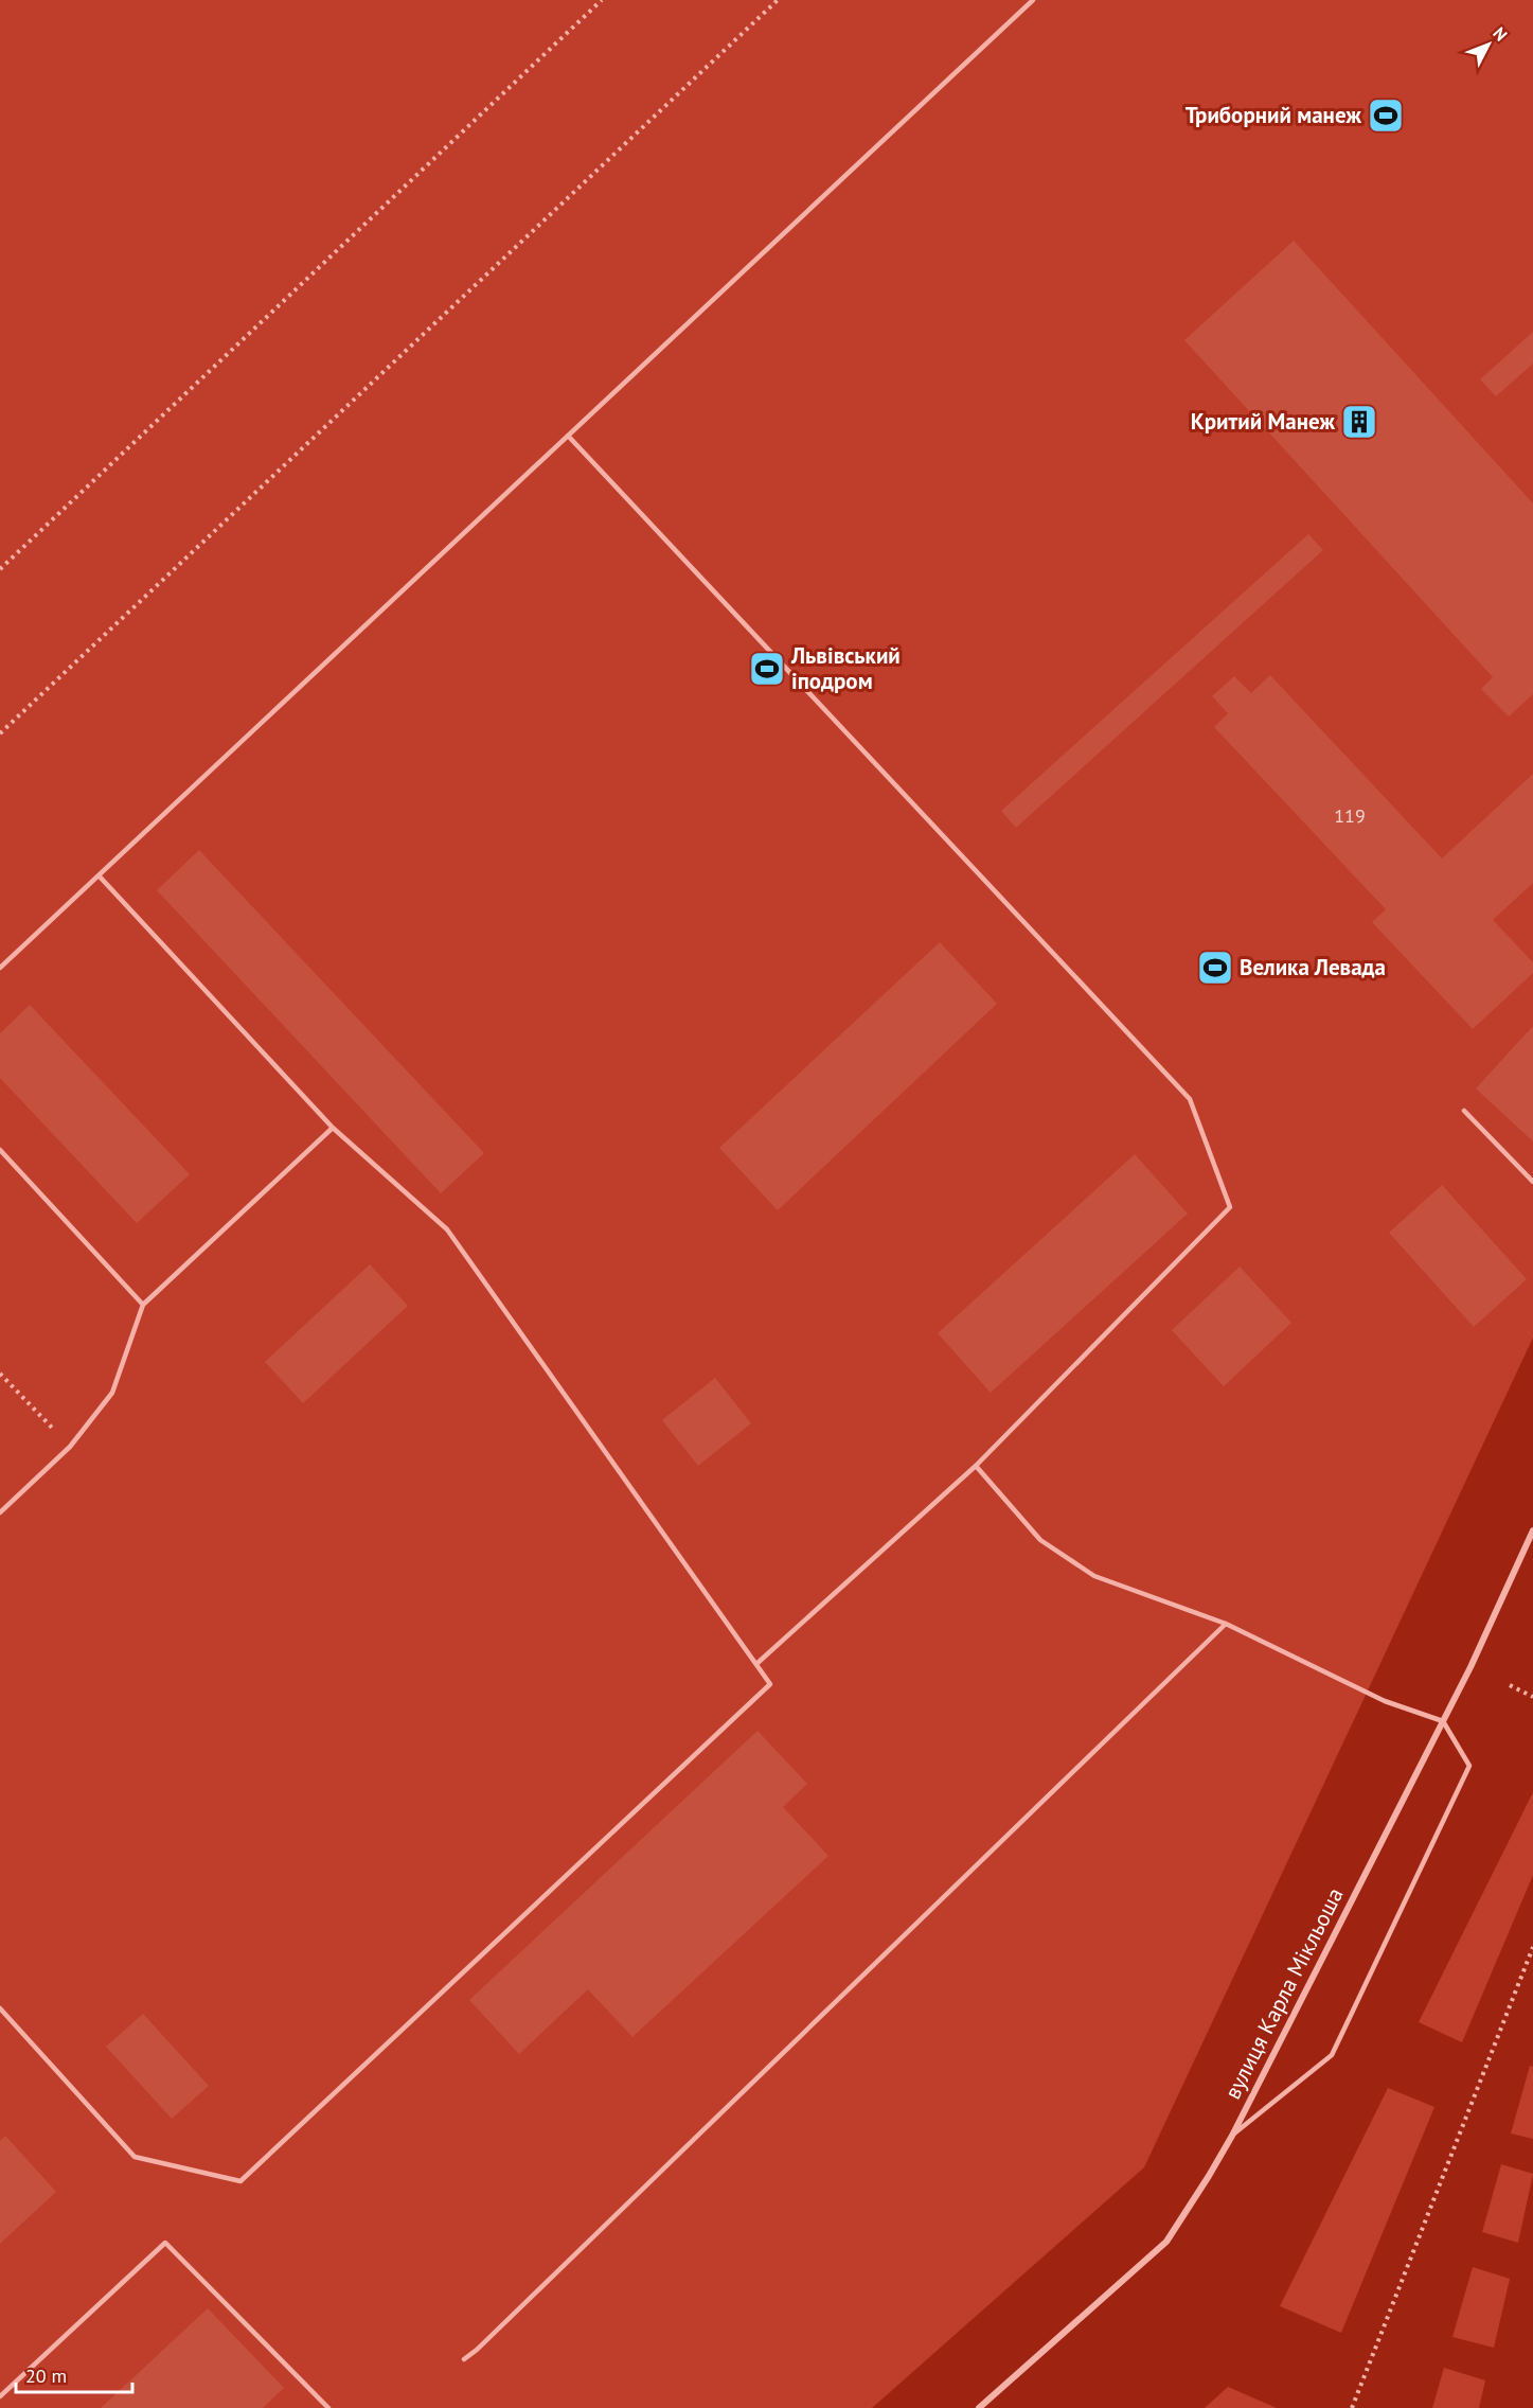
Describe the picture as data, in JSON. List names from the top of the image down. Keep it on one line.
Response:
{"streets":{"street":["вулиця Карла Мікльоша"]},"places":{"sports":["Триборний манеж","Львівський іподром","Велика Левада"],"building":["Критий Манеж"]},"house_numbers":["119"],"scale_bar":"20 m","north":"top right"}
